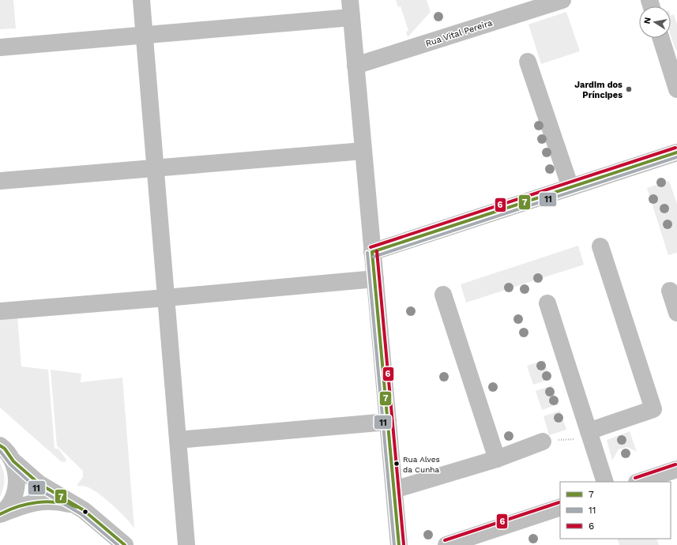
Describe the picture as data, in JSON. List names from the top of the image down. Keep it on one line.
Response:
{"streets":{"street":["Rua Vital Pereira"]},"places":["Jardim dos Príncipes","Rua Alves da Cunha"],"lines":["transit line 6","transit line 7","transit line 11"],"legend":["7","11","6"],"north":"left"}
